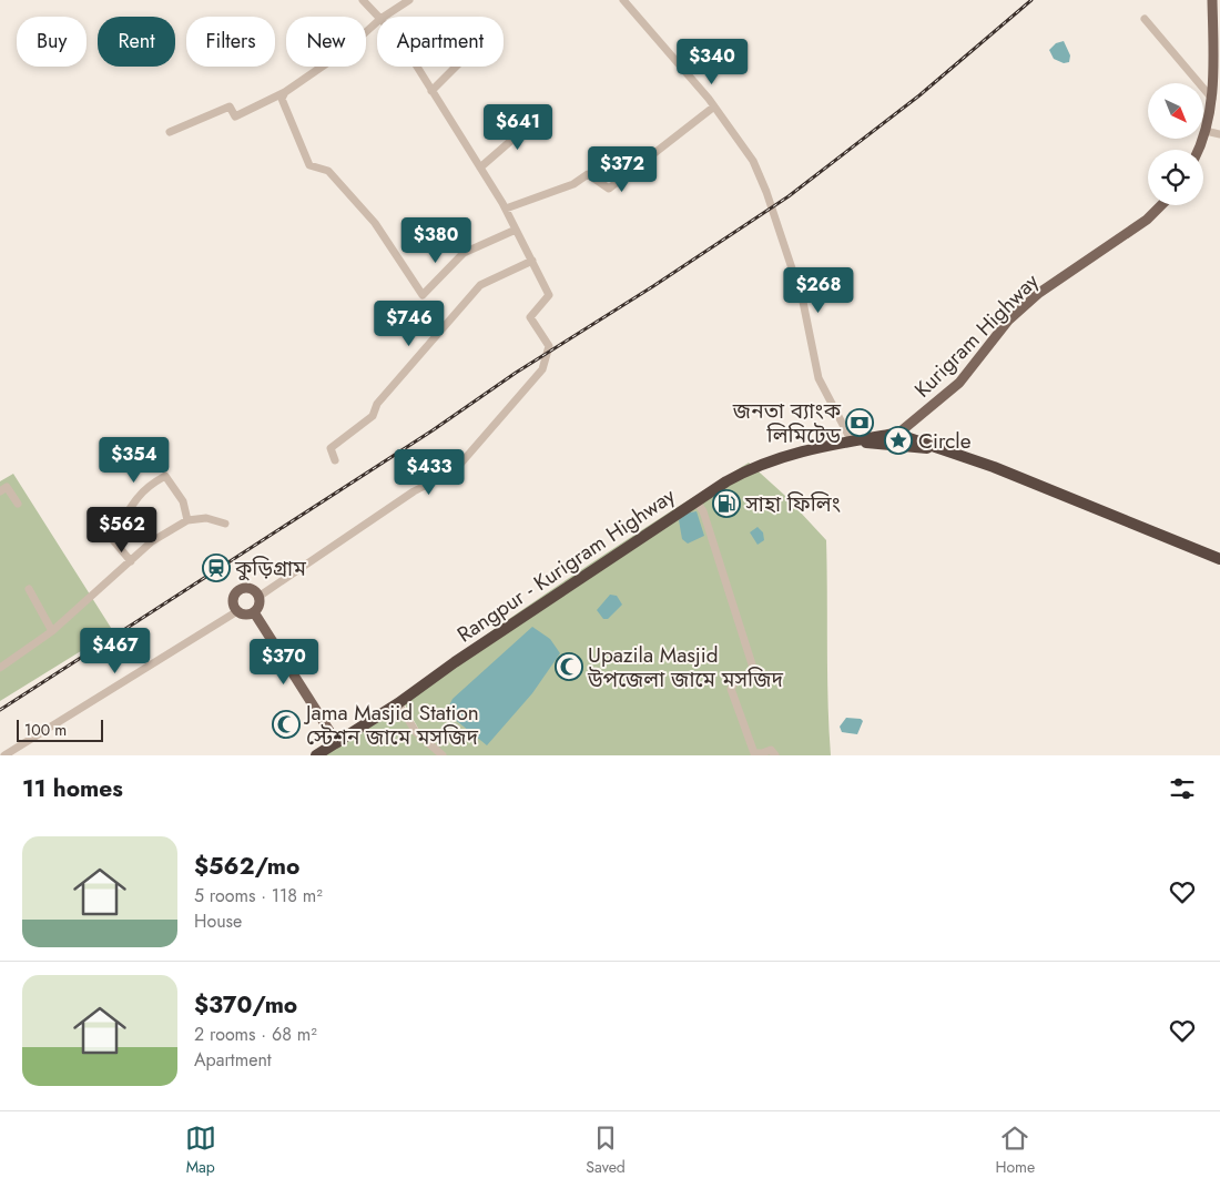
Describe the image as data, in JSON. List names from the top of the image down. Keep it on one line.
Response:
{"streets":{"highway":["Rangpur - Kurigram Highway"],"main road":["Kurigram Highway"]},"crossings":[["Kurigram Highway","Rangpur - Kurigram Highway"]],"places":{"bank":["জনতা ব্যাংক লিমিটেড"],"place":["Circle"],"fuel station":["সাহা ফিলিং"],"station":["কুড়িগ্রাম"],"mosque":["Upazila Masjid উপজেলা জামে মসজিদ","Jama Masjid Station স্টেশন জামে মসজিদ"]},"scale_bar":"100 m","north":"bottom right","page":{"chip":["Buy","Rent","Filters","New","Apartment"],"price":["$340","$641","$372","$380","$268","$746","$354","$433","$562","$467","$370"],"scale":"100 m","heading":"11 homes","list":[{"name":"$562/mo","note":"5 rooms · 118 m² · House"},{"name":"$370/mo","note":"2 rooms · 68 m² · Apartment"}],"tabs":["Map","Saved","Home"]}}
